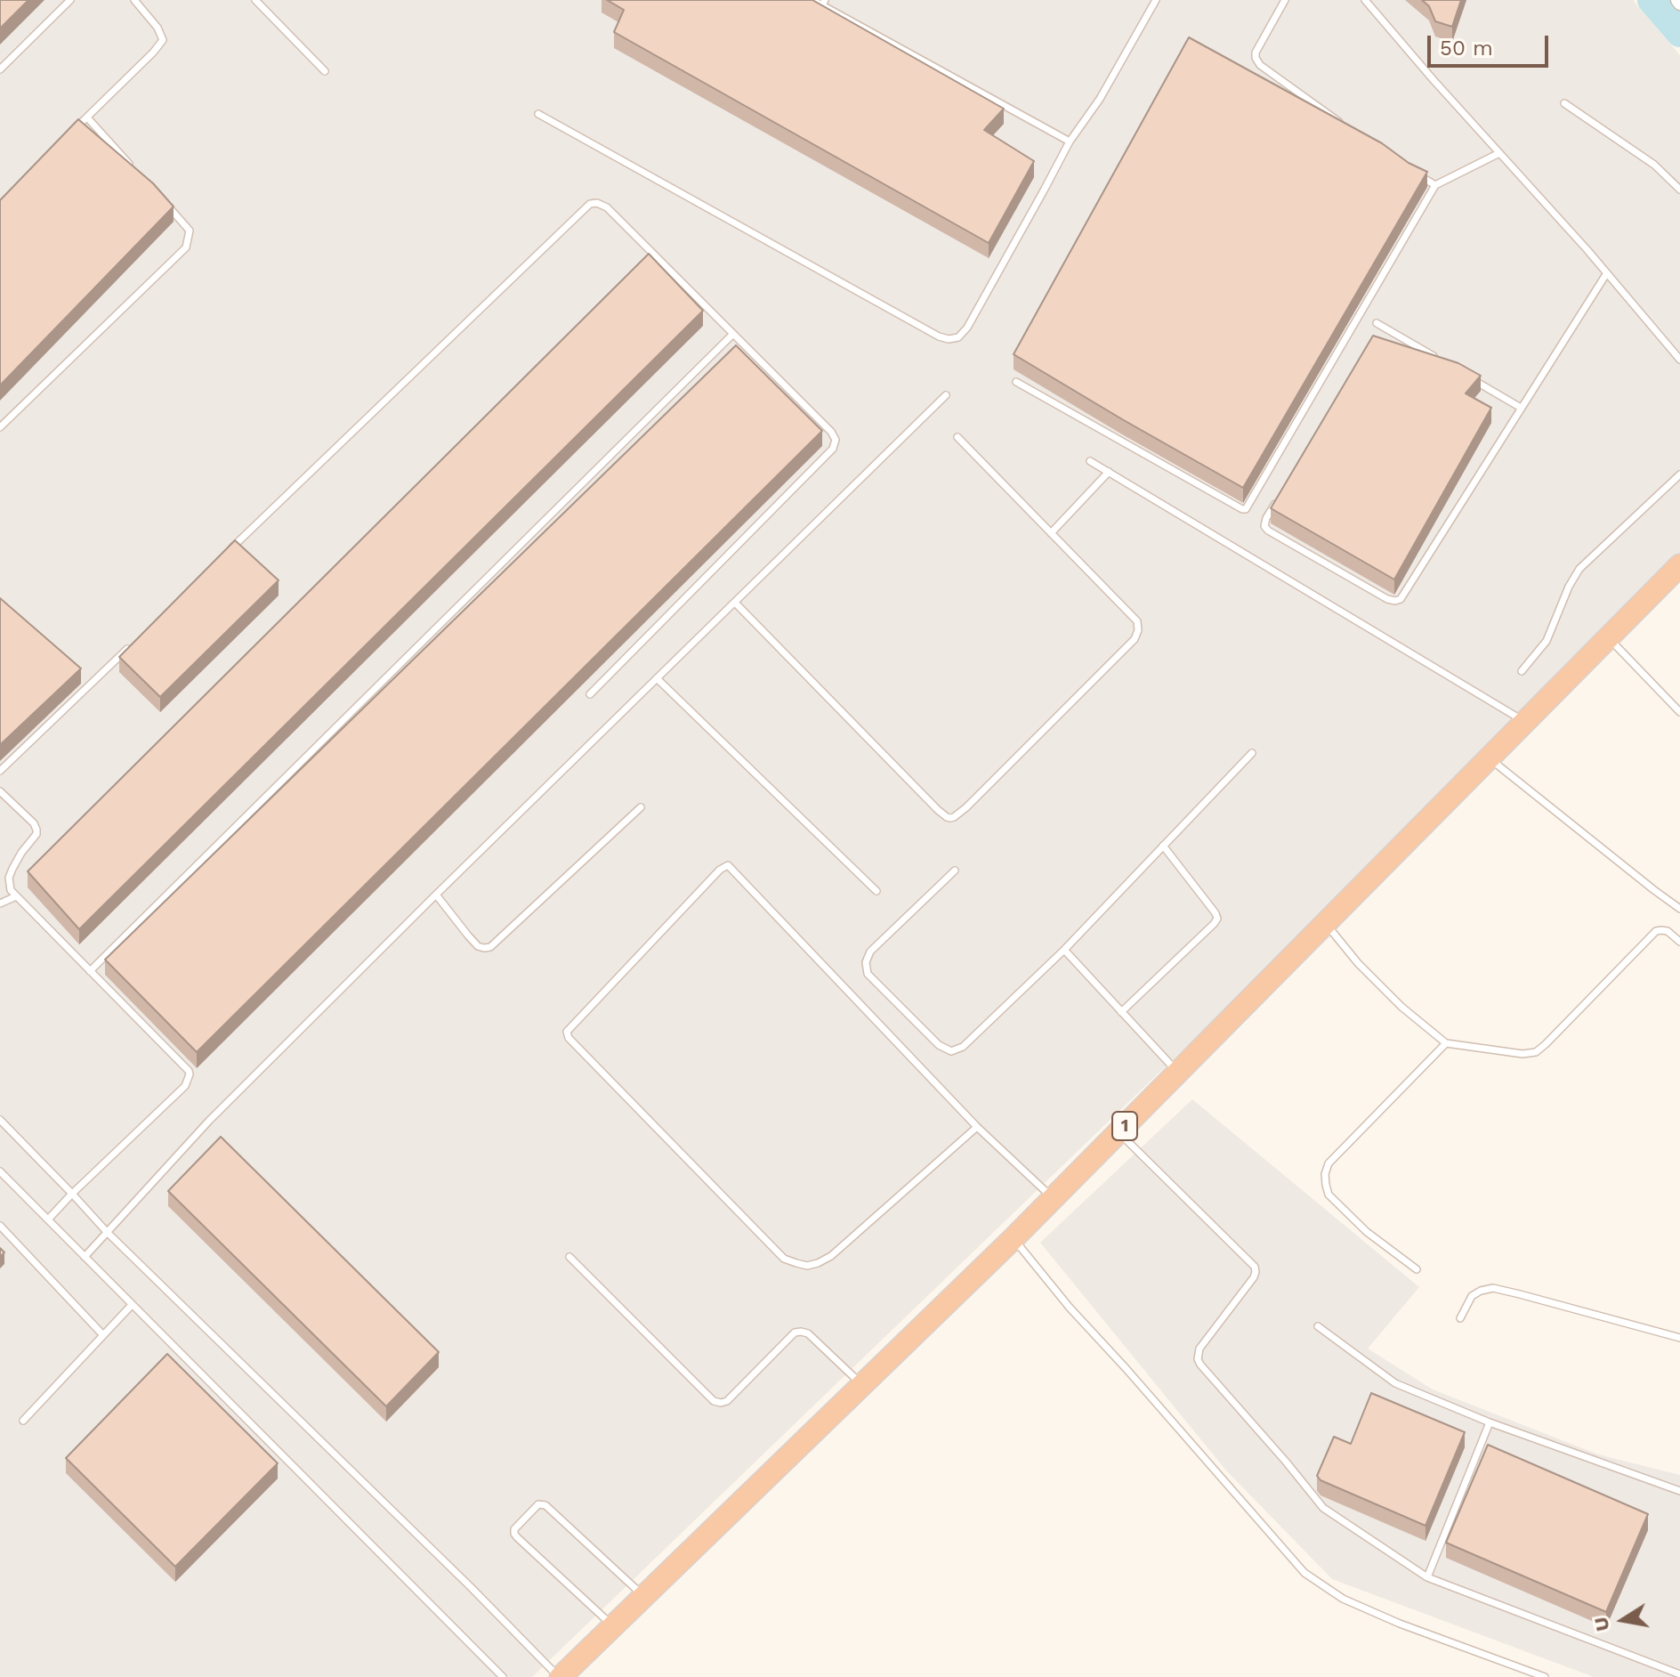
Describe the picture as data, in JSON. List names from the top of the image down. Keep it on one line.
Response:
{"streets":{"highway":["1"]},"scale_bar":"50 m","north":"left"}
